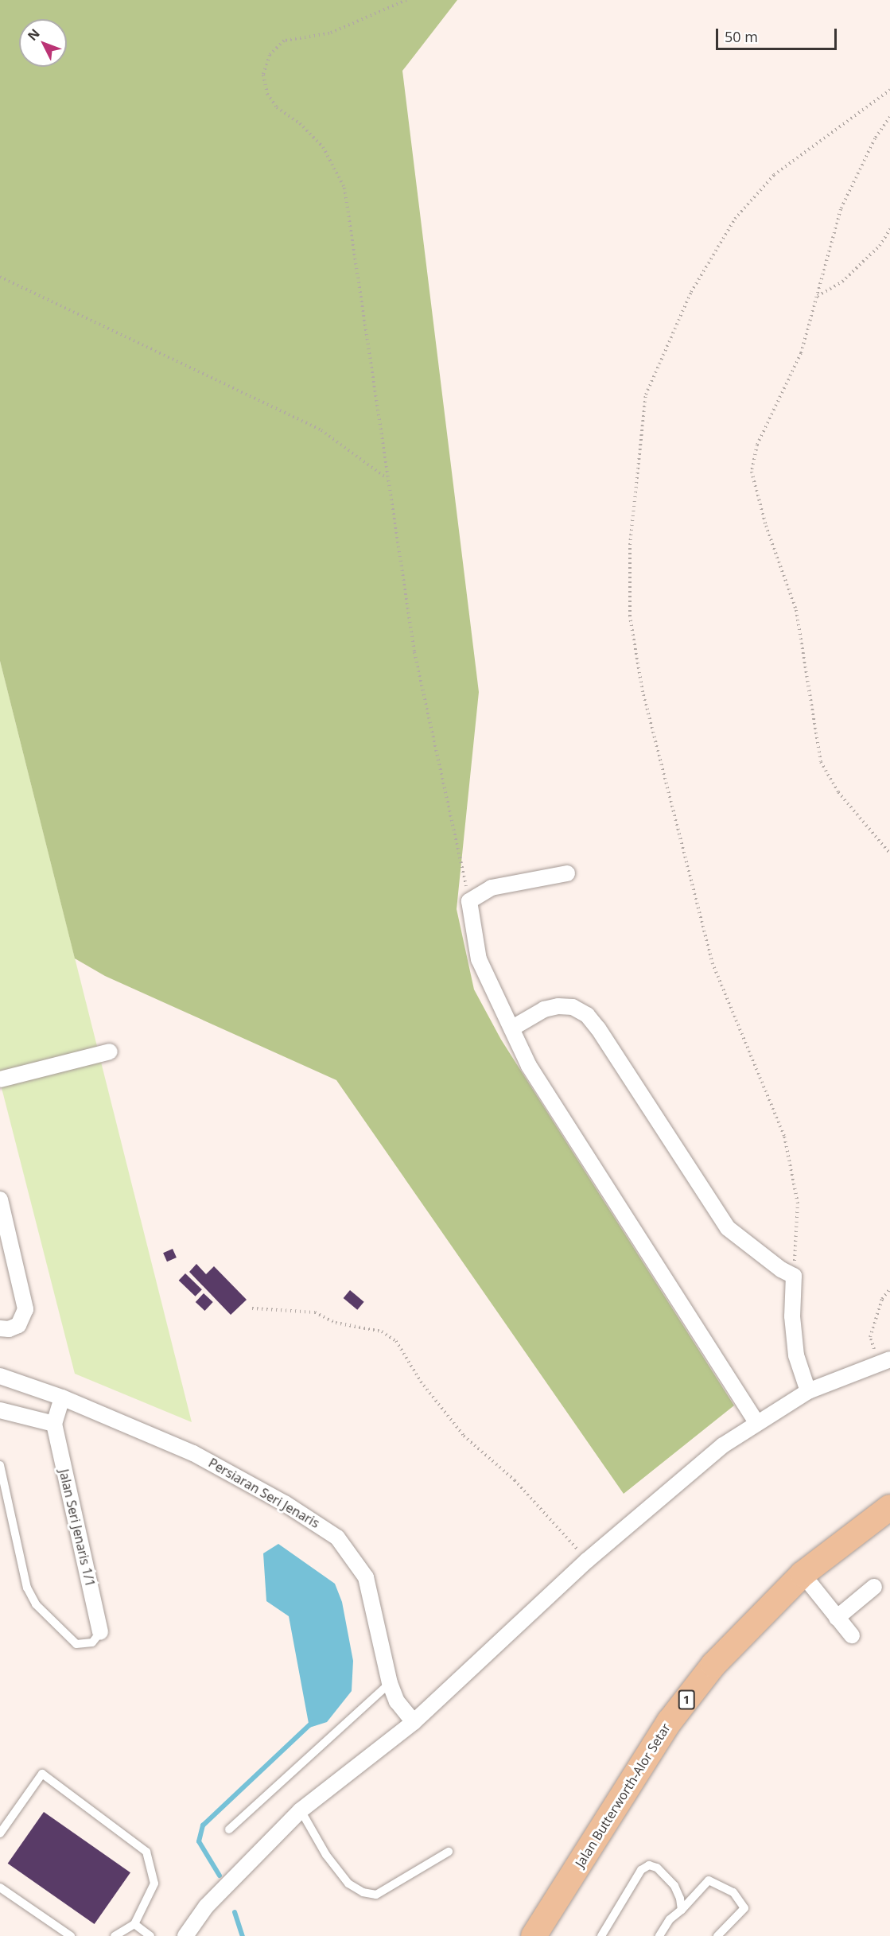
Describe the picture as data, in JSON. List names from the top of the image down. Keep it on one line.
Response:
{"streets":{"main road":["1","Jalan Butterworth-Alor Setar"],"street":["Persiaran Seri Jenaris","Jalan Seri Jenaris 1/1"]},"scale_bar":"50 m","north":"top left"}
